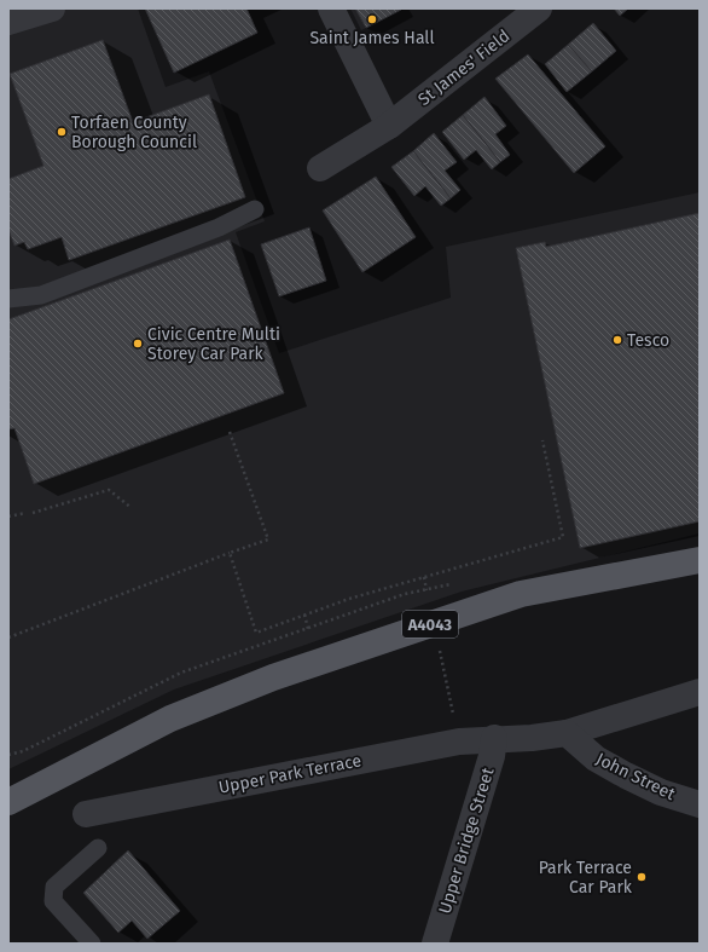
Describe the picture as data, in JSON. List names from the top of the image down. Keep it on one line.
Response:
{"streets":{"main road":["A4043"],"street":["St James' Field","Upper Park Terrace","John Street","Upper Bridge Street"]},"crossings":[["Upper Park Terrace","Upper Bridge Street"]],"places":["Saint James Hall","Torfaen County Borough Council","Tesco","Civic Centre Multi Storey Car Park","Park Terrace Car Park"]}
